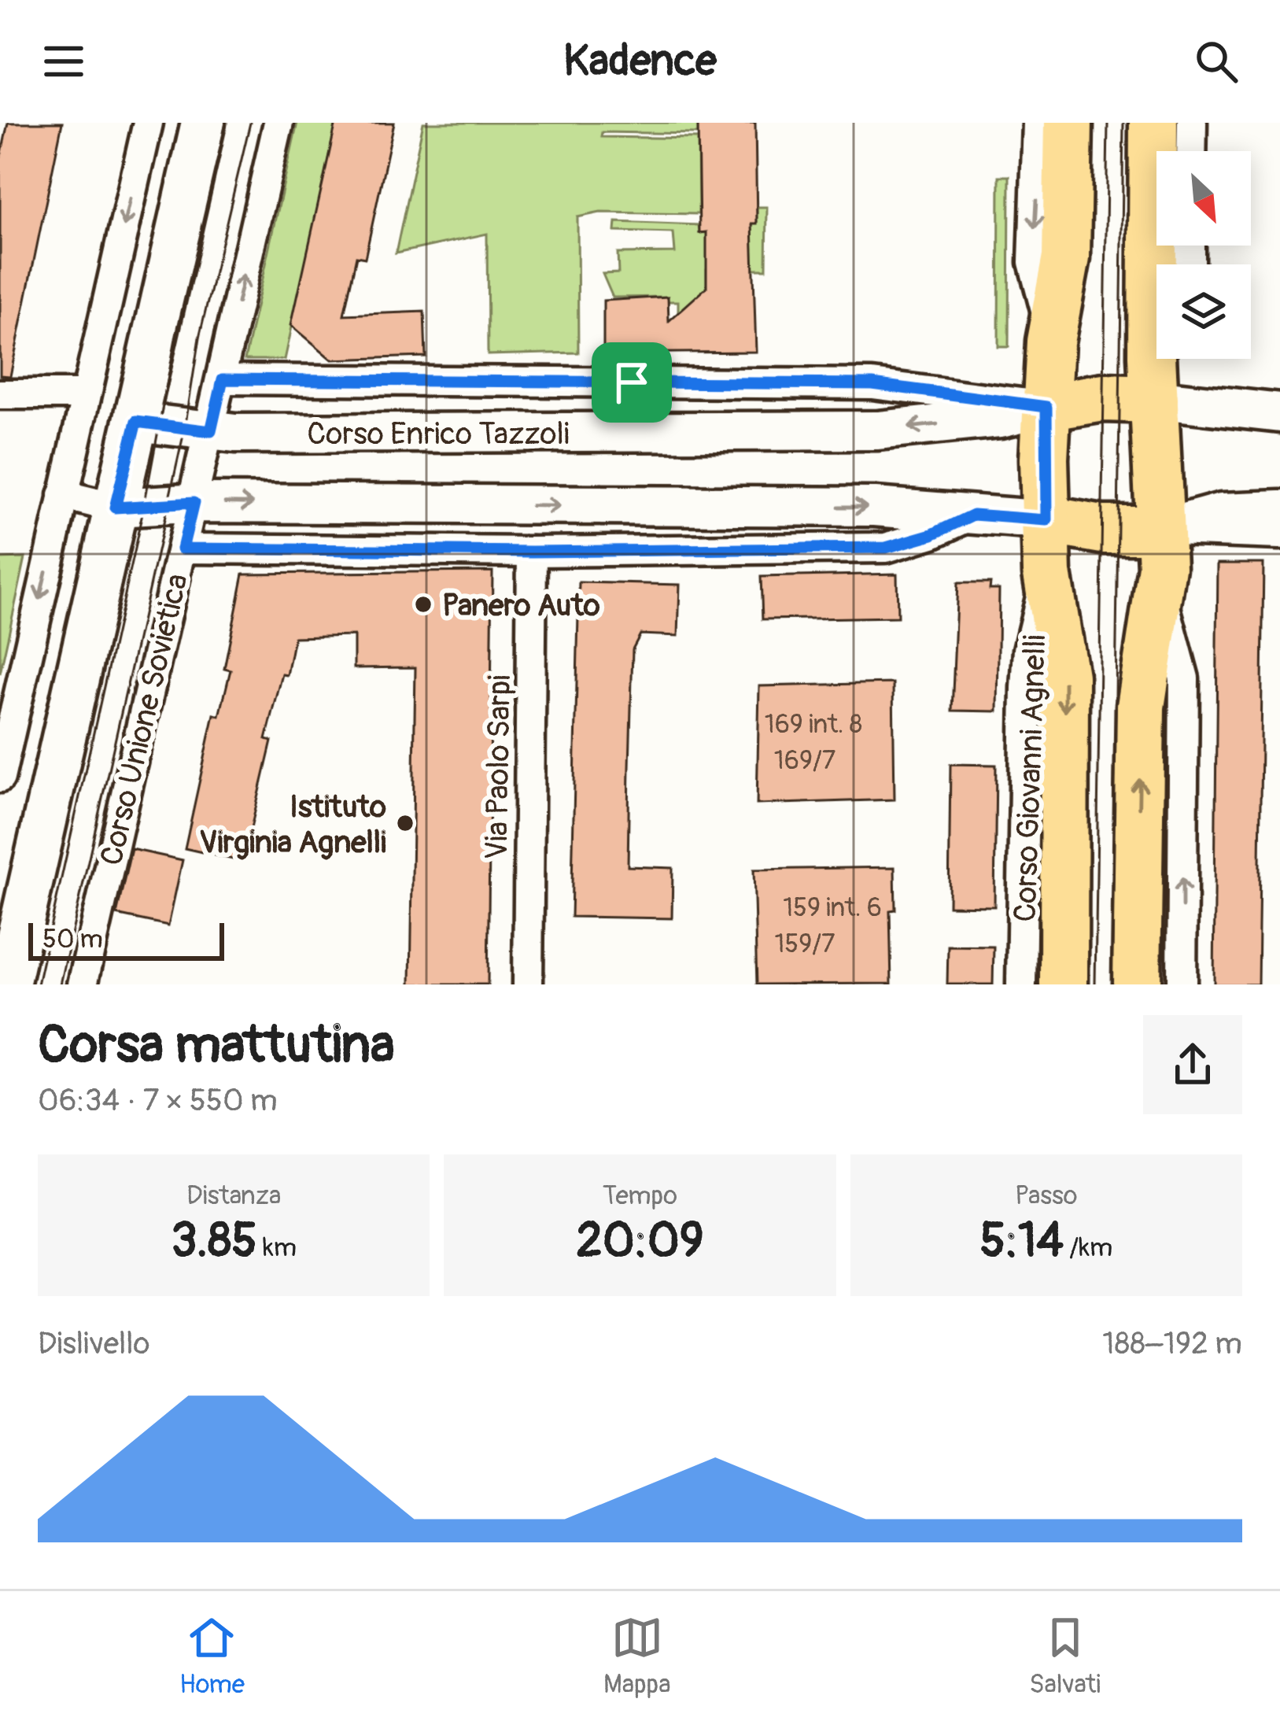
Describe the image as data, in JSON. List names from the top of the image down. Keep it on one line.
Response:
{"streets":{"main road":["Corso Giovanni Agnelli"],"street":["Corso Enrico Tazzoli","Corso Unione Sovietica","Via Paolo Sarpi"]},"crossings":[["Corso Enrico Tazzoli","Corso Unione Sovietica"],["Corso Enrico Tazzoli","Corso Giovanni Agnelli"]],"places":["Panero Auto","Istituto Virginia Agnelli"],"house_numbers":["169 int. 8","169/7","159 int. 6","159/7"],"scale_bar":"50 m","north":"bottom right","page":{"header":"Kadence","scale":"50 m","heading":["Corsa mattutina","06:34 · 7 × 550 m"],"stats":[["Distanza","3.85 km"],["Tempo","20:09"],["Passo","5:14 /km"]],"chart":["Dislivello","188–192 m"],"tabs":["Home","Mappa","Salvati"]}}
